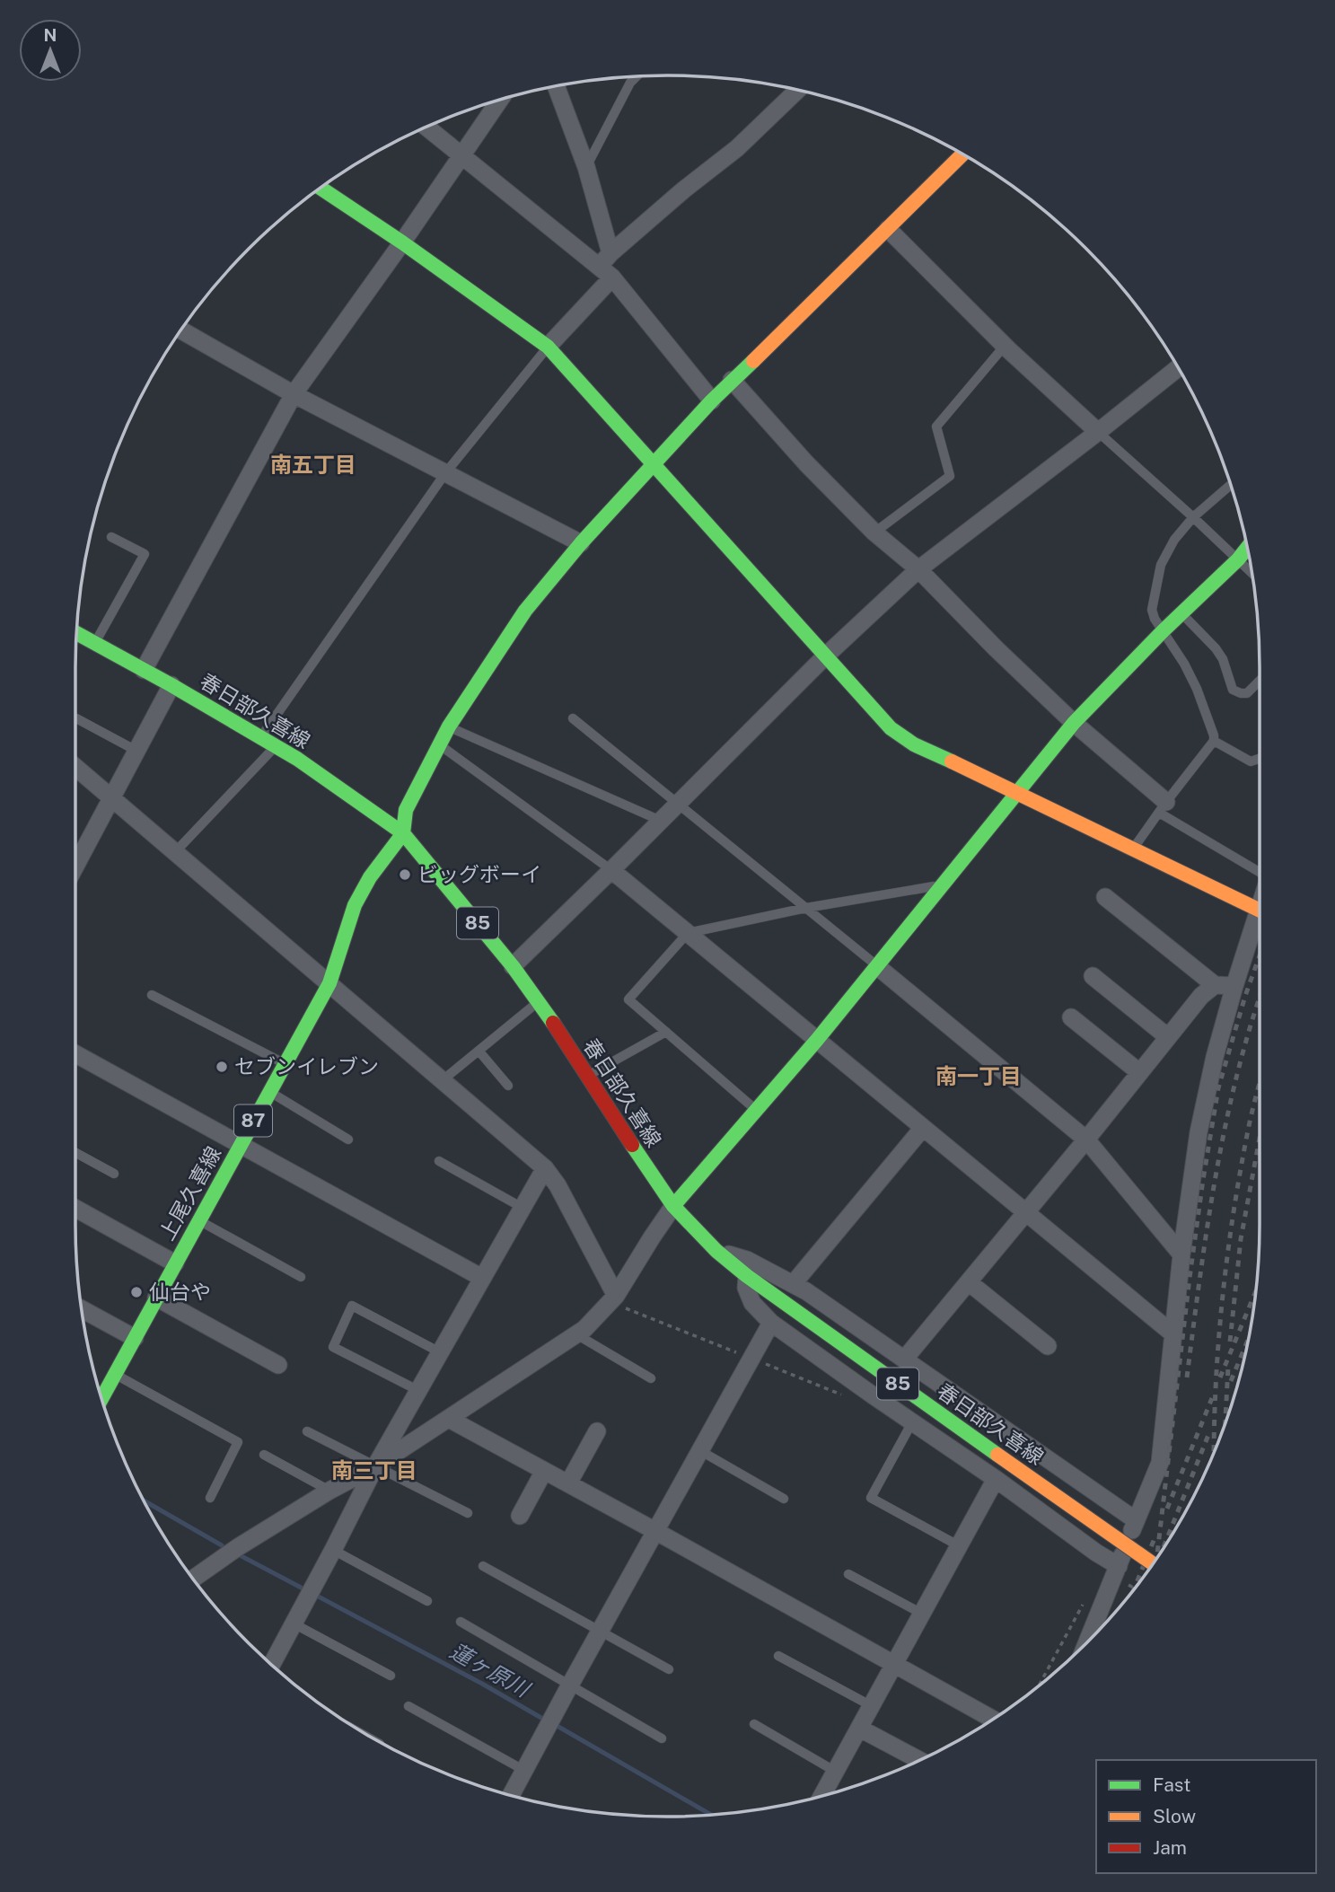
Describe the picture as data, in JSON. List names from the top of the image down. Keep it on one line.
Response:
{"streets":{"street":["春日部久喜線","85","87","上尾久喜線"]},"crossings":[["春日部久喜線","上尾久喜線"]],"districts":["南五丁目","南一丁目","南三丁目"],"water":["蓮ヶ原川"],"places":["ビッグボーイ","セブンイレブン","仙台や"],"legend":["Fast","Slow","Jam"],"north":"top"}
